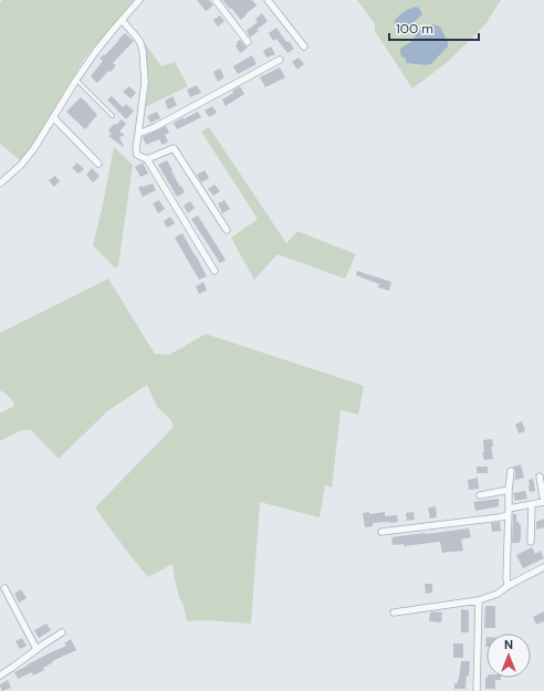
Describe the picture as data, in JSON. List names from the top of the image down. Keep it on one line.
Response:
{"scale_bar":"100 m","north":"top"}
